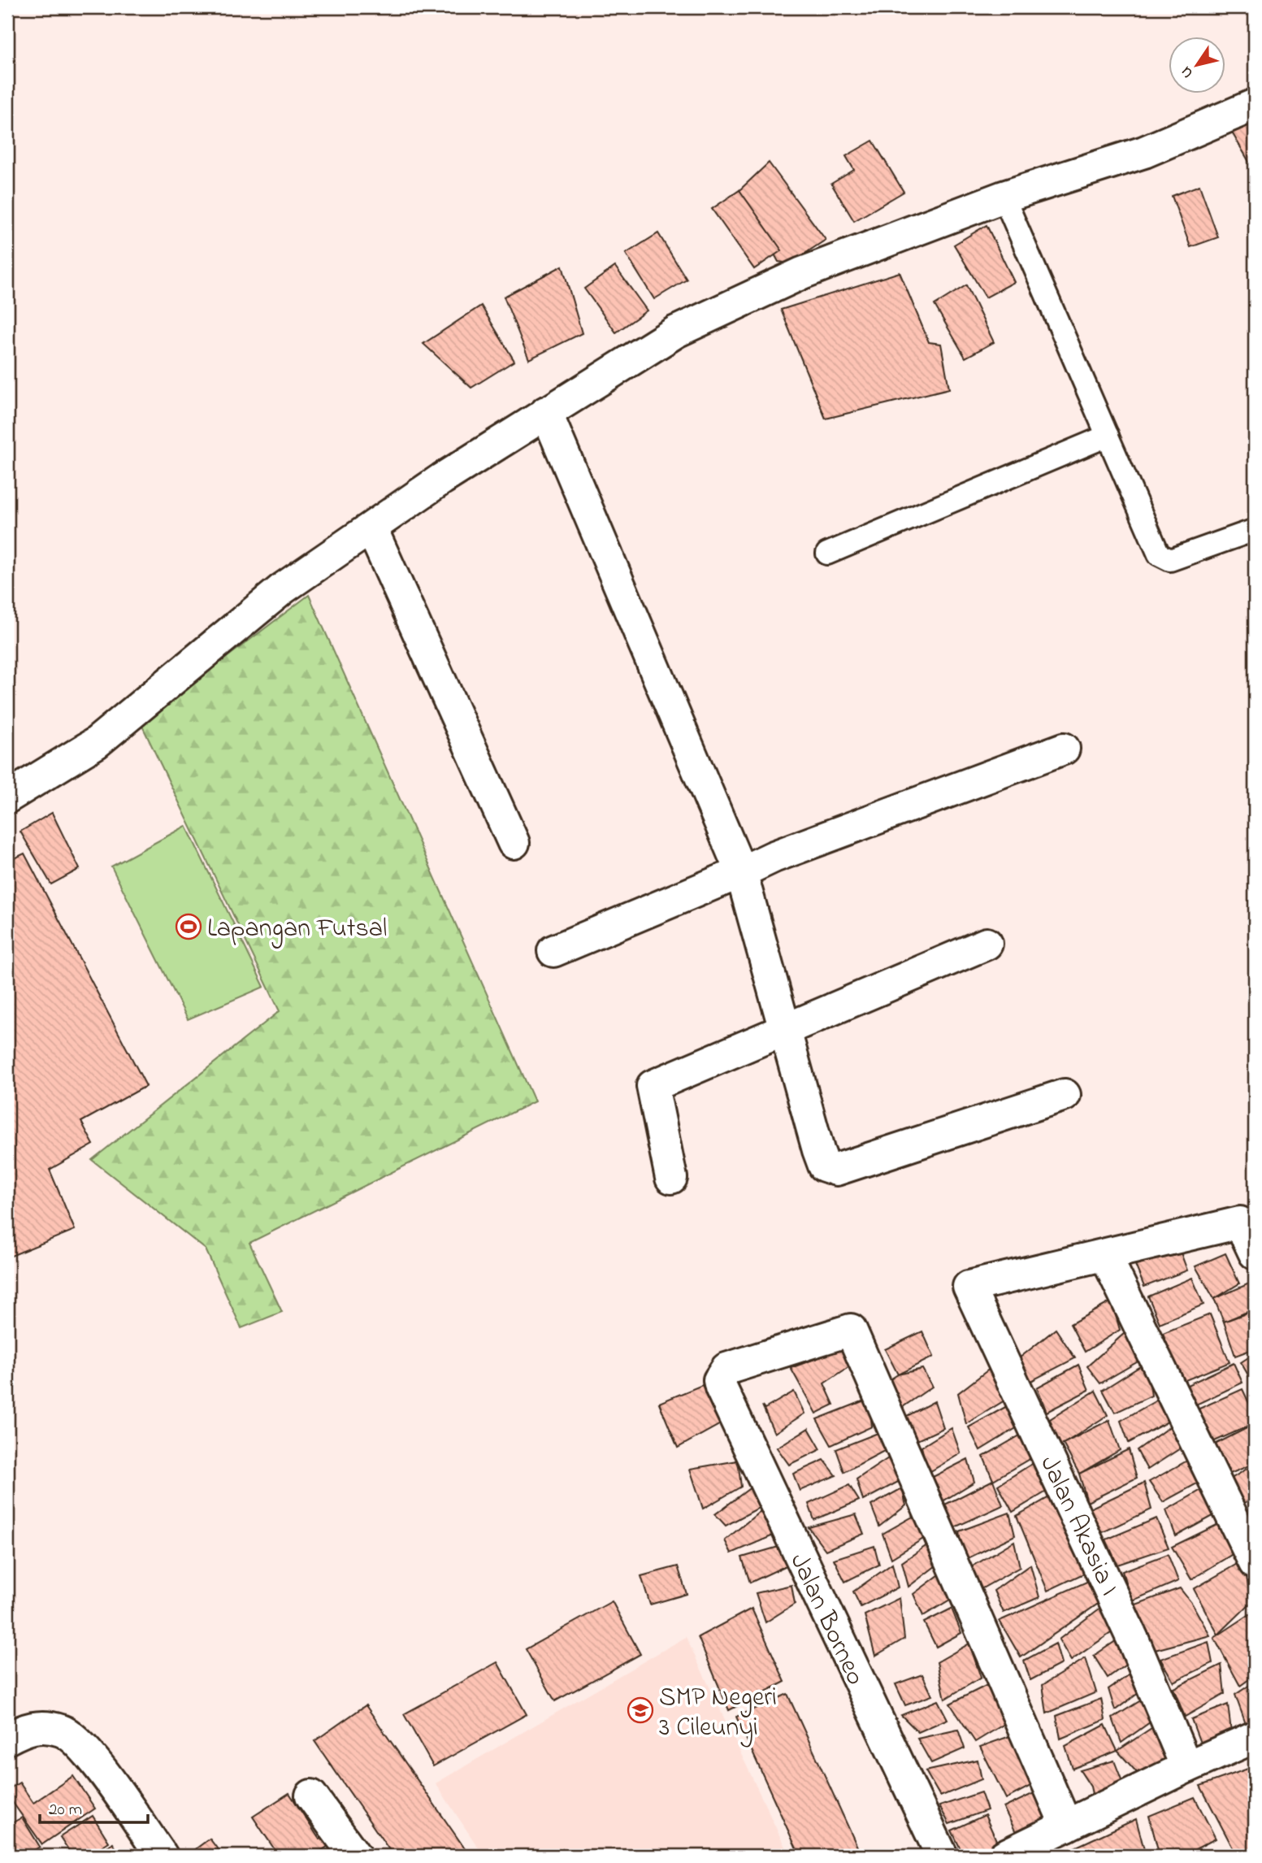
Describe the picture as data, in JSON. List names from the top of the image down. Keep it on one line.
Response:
{"streets":{"street":["Jalan Akasia I","Jalan Borneo"]},"places":{"sports":["Lapangan Futsal"],"school or university":["SMP Negeri 3 Cileunyi"]},"scale_bar":"20 m","north":"bottom left"}
